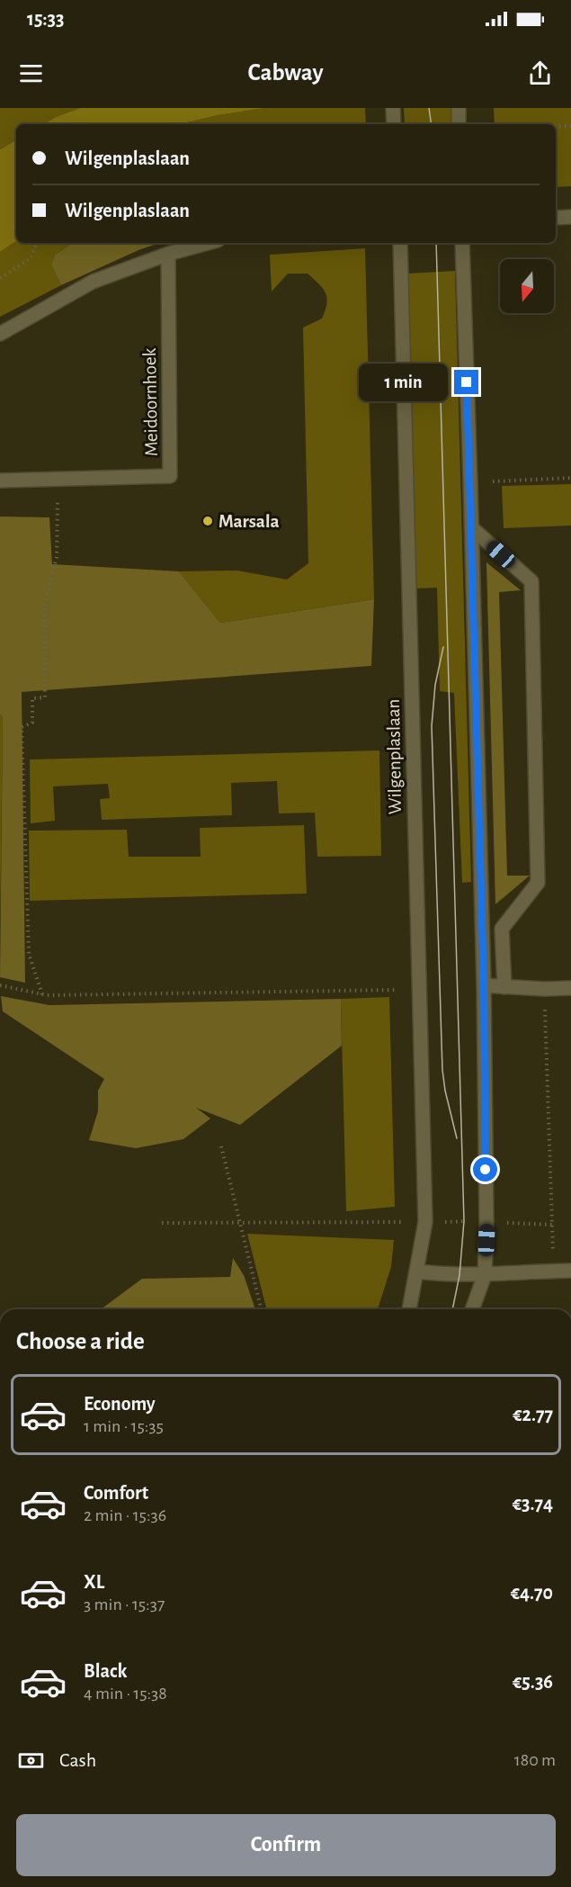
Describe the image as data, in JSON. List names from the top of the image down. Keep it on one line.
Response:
{"streets":{"street":["Meidoornhoek","Wilgenplaslaan"]},"places":["Marsala"],"north":"bottom","page":{"status":"15:33","header":"Cabway","banner":["Wilgenplaslaan","Wilgenplaslaan"],"bubble":"1 min","heading":"Choose a ride","list":[{"name":"Economy","note":"1 min · 15:35","value":"€2.77"},{"name":"Comfort","note":"2 min · 15:36","value":"€3.74"},{"name":"XL","note":"3 min · 15:37","value":"€4.70"},{"name":"Black","note":"4 min · 15:38","value":"€5.36"}],"pay":["Cash","180 m"],"buttons":"Confirm"}}
